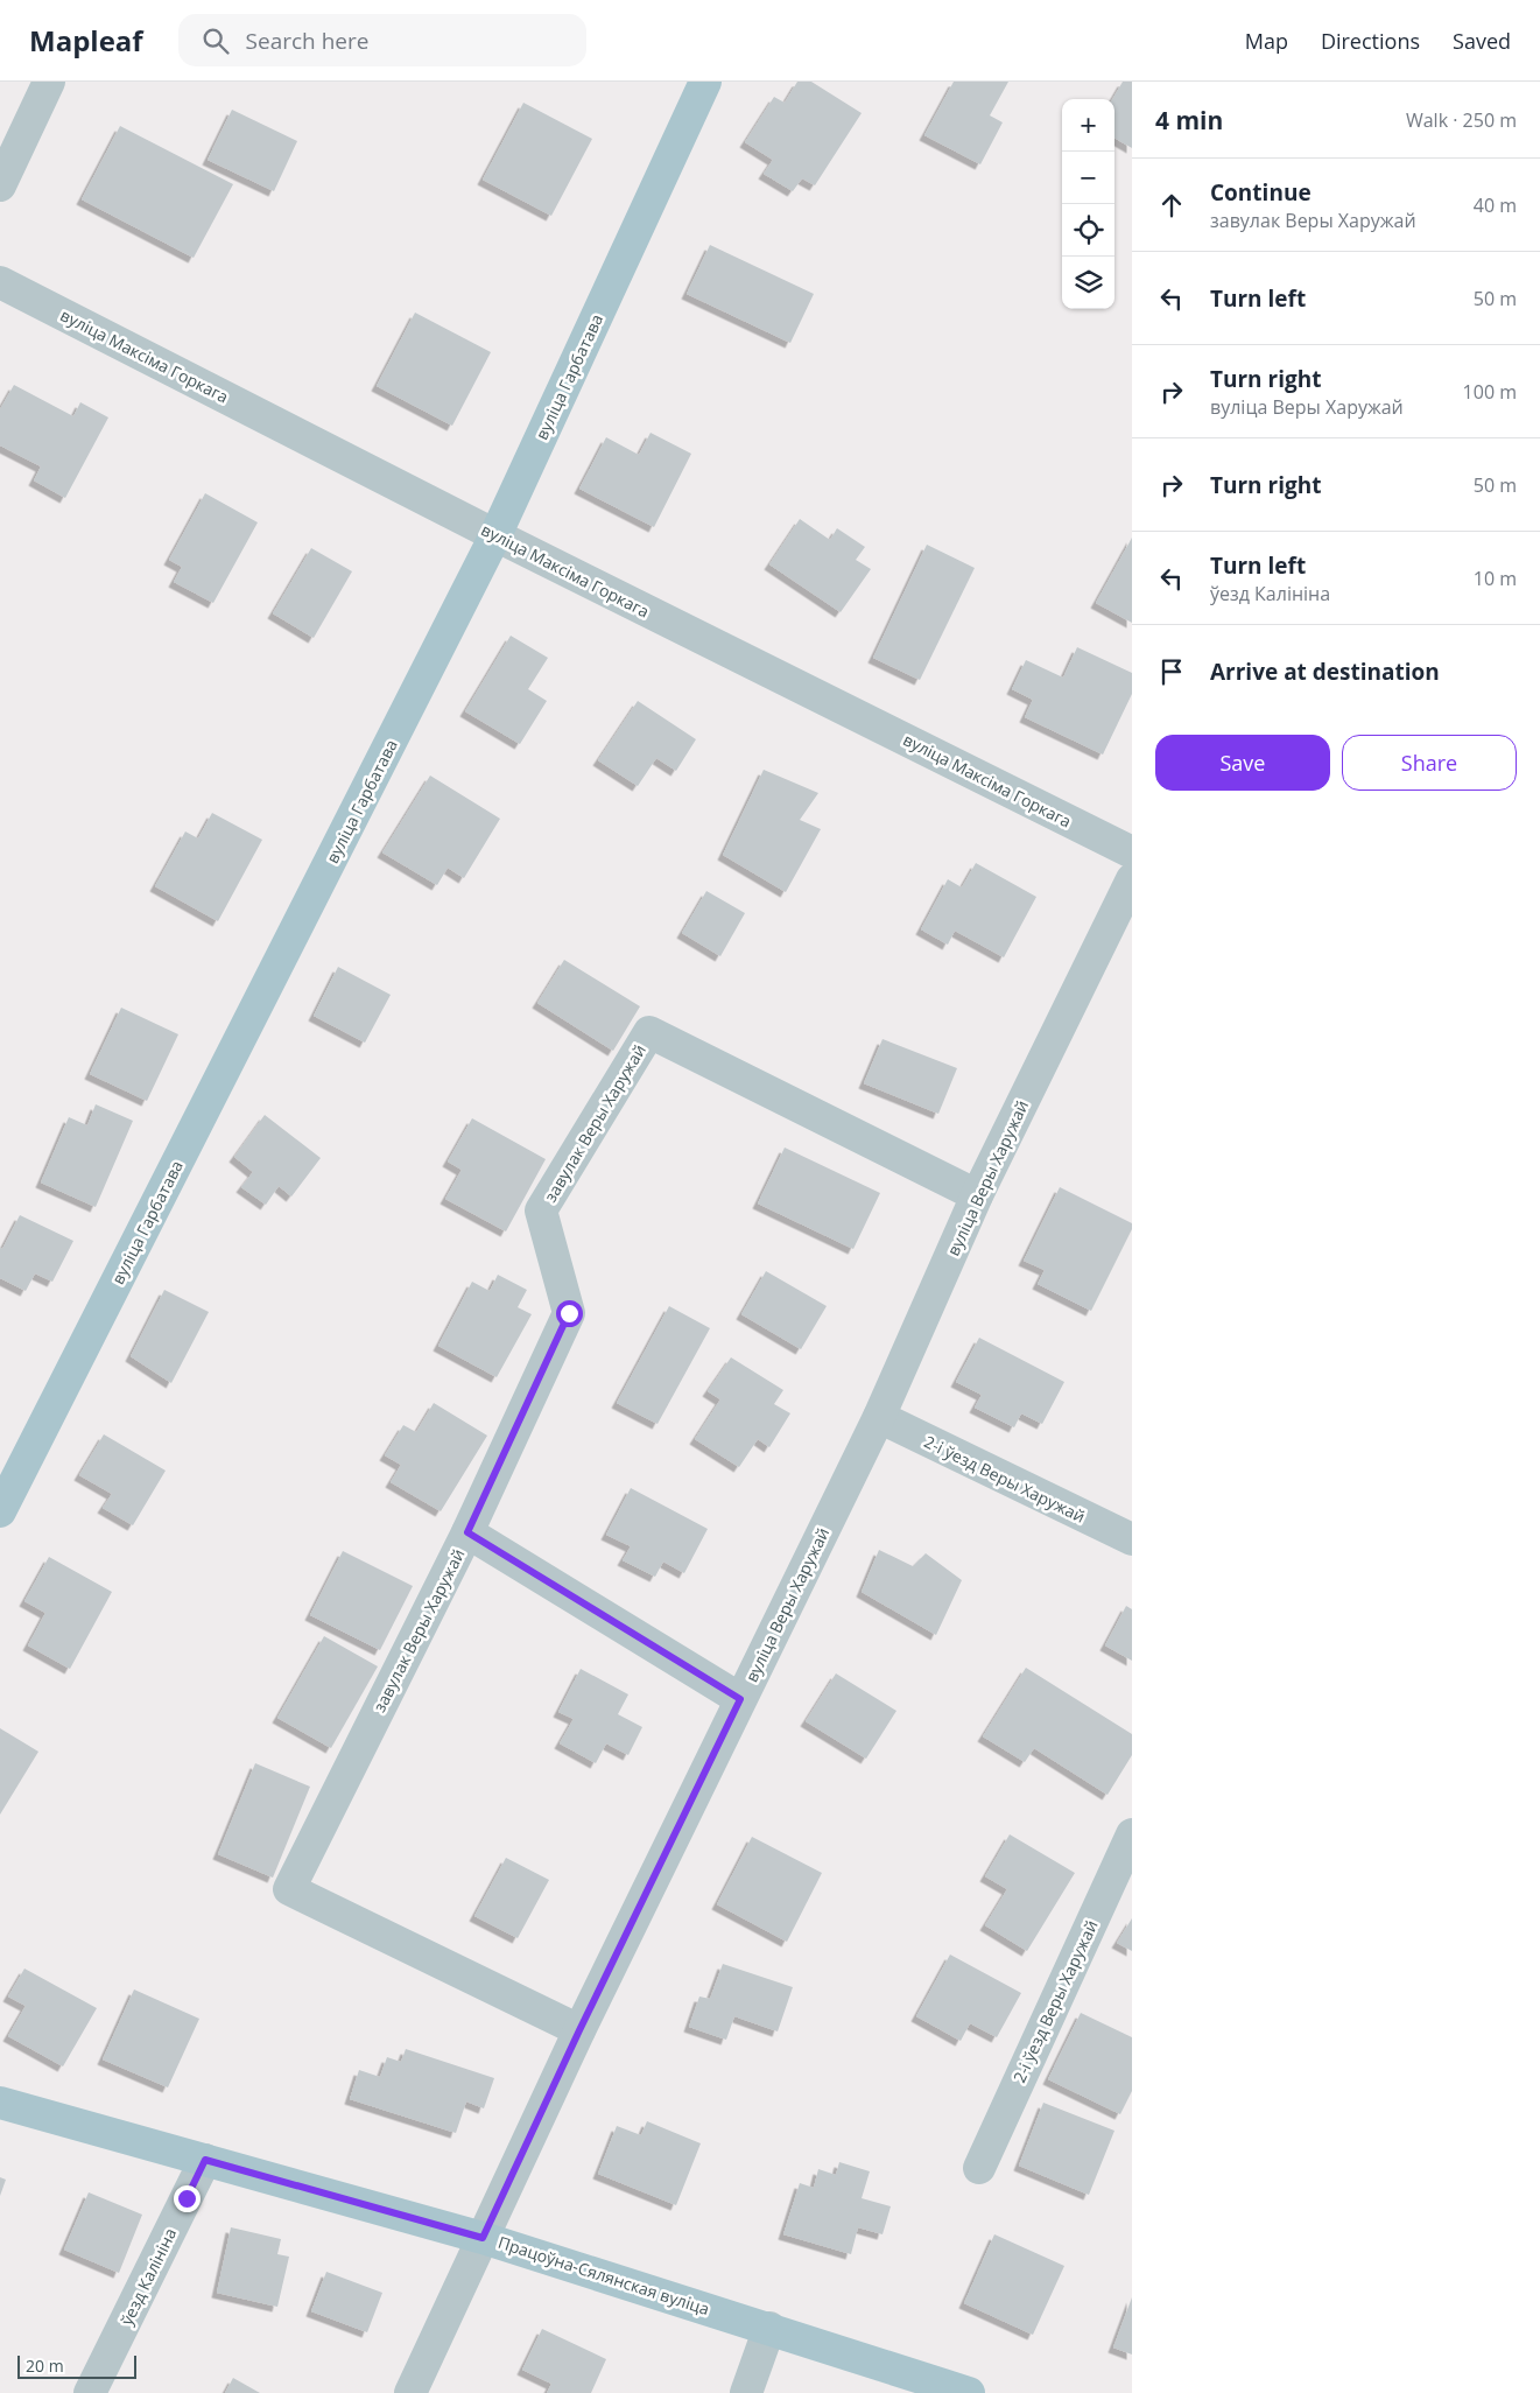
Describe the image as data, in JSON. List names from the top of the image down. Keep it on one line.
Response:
{"streets":{"main road":["вуліца Гарбатава","Працоўна-Сялянская вуліца"],"street":["вуліца Максіма Горкага","завулак Веры Харужай","вуліца Веры Харужай","2-і ўезд Веры Харужай","ўезд Калініна"]},"crossings":[["вуліца Максіма Горкага","вуліца Гарбатава"],["завулак Веры Харужай","вуліца Веры Харужай"],["вуліца Веры Харужай","2-і ўезд Веры Харужай"],["вуліца Веры Харужай","Працоўна-Сялянская вуліца"],["Працоўна-Сялянская вуліца","ўезд Калініна"]],"scale_bar":"20 m","page":{"header":"Mapleaf","search":"Search here","nav":["Map","Directions","Saved"],"heading":["4 min","Walk · 250 m"],"map_buttons":["+","−"],"list":[["Continue","завулак Веры Харужай","40 m"],["Turn left","50 m"],["Turn right","вуліца Веры Харужай","100 m"],["Turn right","50 m"],["Turn left","ўезд Калініна","10 m"],"Arrive at destination"],"buttons":["Save","Share"],"scale":"20 m"}}
